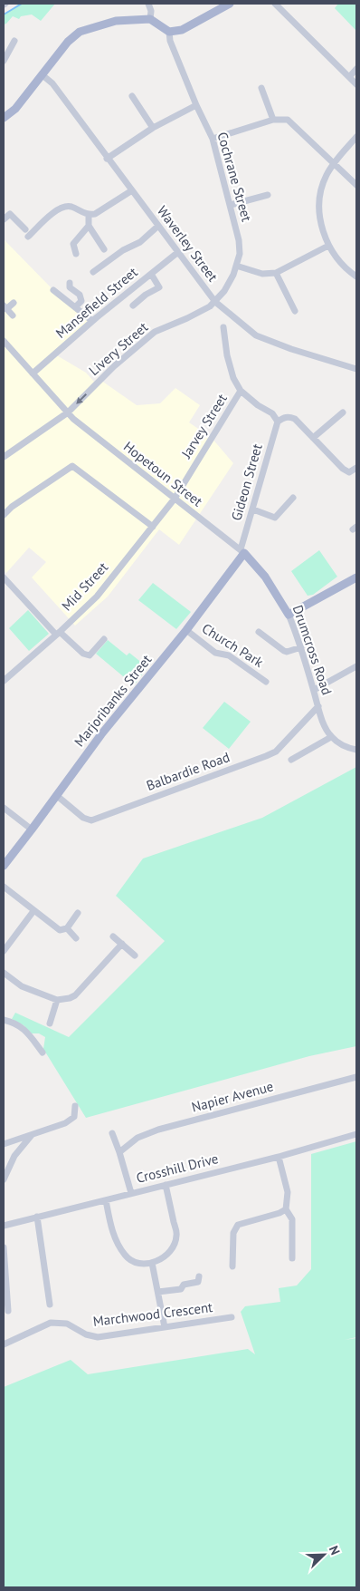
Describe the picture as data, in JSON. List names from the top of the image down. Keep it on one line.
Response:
{"streets":{"main road":["Drumcross Road","Marjoribanks Street"],"street":["Cochrane Street","Waverley Street","Mansefield Street","Livery Street","Jarvey Street","Hopetoun Street","Gideon Street","Mid Street","Church Park","Balbardie Road","Napier Avenue","Crosshill Drive","Marchwood Crescent"]},"crossings":[["Cochrane Street","Waverley Street"],["Cochrane Street","Livery Street"],["Waverley Street","Mansefield Street"],["Waverley Street","Livery Street"],["Mansefield Street","Hopetoun Street"],["Livery Street","Hopetoun Street"],["Jarvey Street","Hopetoun Street"],["Jarvey Street","Mid Street"],["Hopetoun Street","Gideon Street"],["Hopetoun Street","Mid Street"],["Hopetoun Street","Drumcross Road"],["Hopetoun Street","Marjoribanks Street"],["Gideon Street","Drumcross Road"],["Gideon Street","Marjoribanks Street"],["Church Park","Marjoribanks Street"],["Drumcross Road","Marjoribanks Street"],["Drumcross Road","Balbardie Road"],["Marjoribanks Street","Balbardie Road"]],"one_way":["Livery Street"],"north":"top right"}
